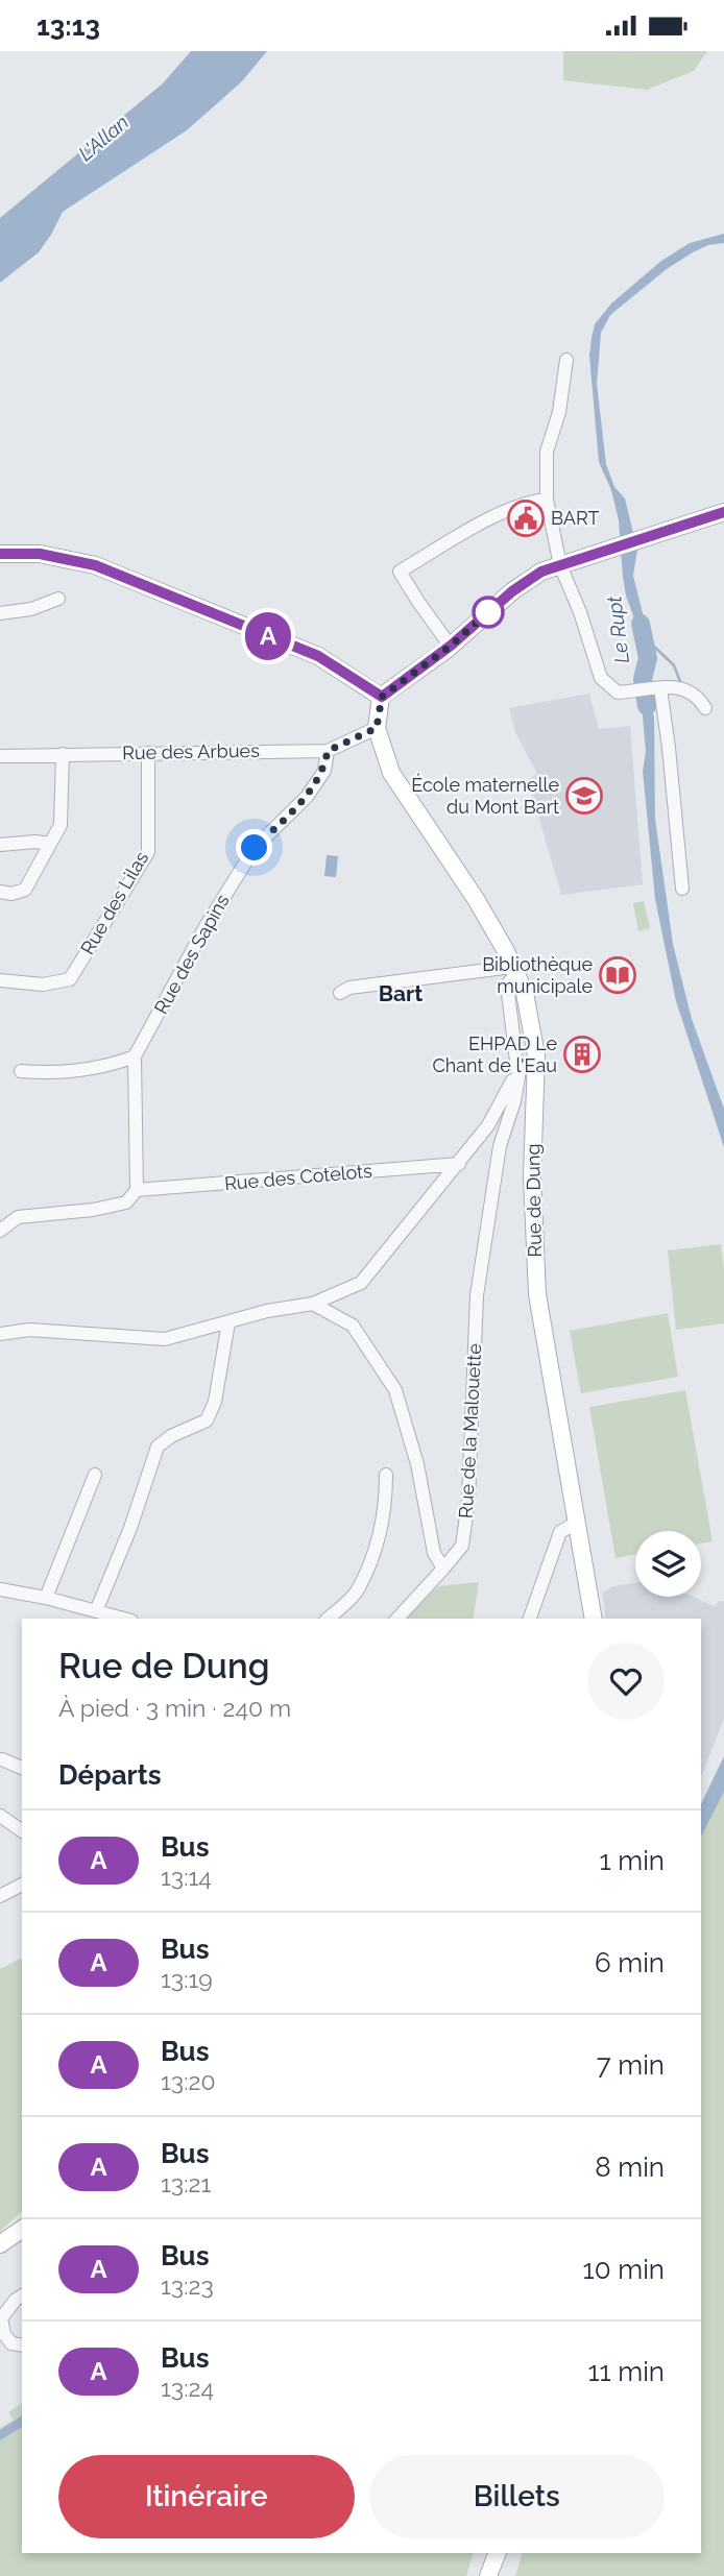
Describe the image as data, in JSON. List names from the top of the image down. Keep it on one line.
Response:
{"streets":{"main road":["Rue de Dung"],"street":["Rue des Arbues","Rue des Lilas","Rue des Sapins","Rue des Cotelots","Rue de la Malouette"]},"crossings":[["Rue des Arbues","Rue des Lilas"],["Rue des Arbues","Rue des Sapins"],["Rue des Arbues","Rue de Dung"],["Rue des Sapins","Rue des Cotelots"],["Rue de Dung","Rue de la Malouette"]],"districts":["Bart"],"water":["L'Allan","Le Rupt"],"places":{"public building":["BART"],"school or university":["École maternelle du Mont Bart"],"library":["Bibliothèque municipale"],"building":["EHPAD Le Chant de l'Eau"]},"lines":["bus line A"],"page":{"status":"13:13","on_map":"A","heading":[["Rue de Dung","À pied · 3 min · 240 m"],"Départs"],"list":[{"mark":"A","name":"Bus","note":"13:14","value":"1 min"},{"mark":"A","name":"Bus","note":"13:19","value":"6 min"},{"mark":"A","name":"Bus","note":"13:20","value":"7 min"},{"mark":"A","name":"Bus","note":"13:21","value":"8 min"},{"mark":"A","name":"Bus","note":"13:23","value":"10 min"},{"mark":"A","name":"Bus","note":"13:24","value":"11 min"}],"buttons":["Itinéraire","Billets"]}}
